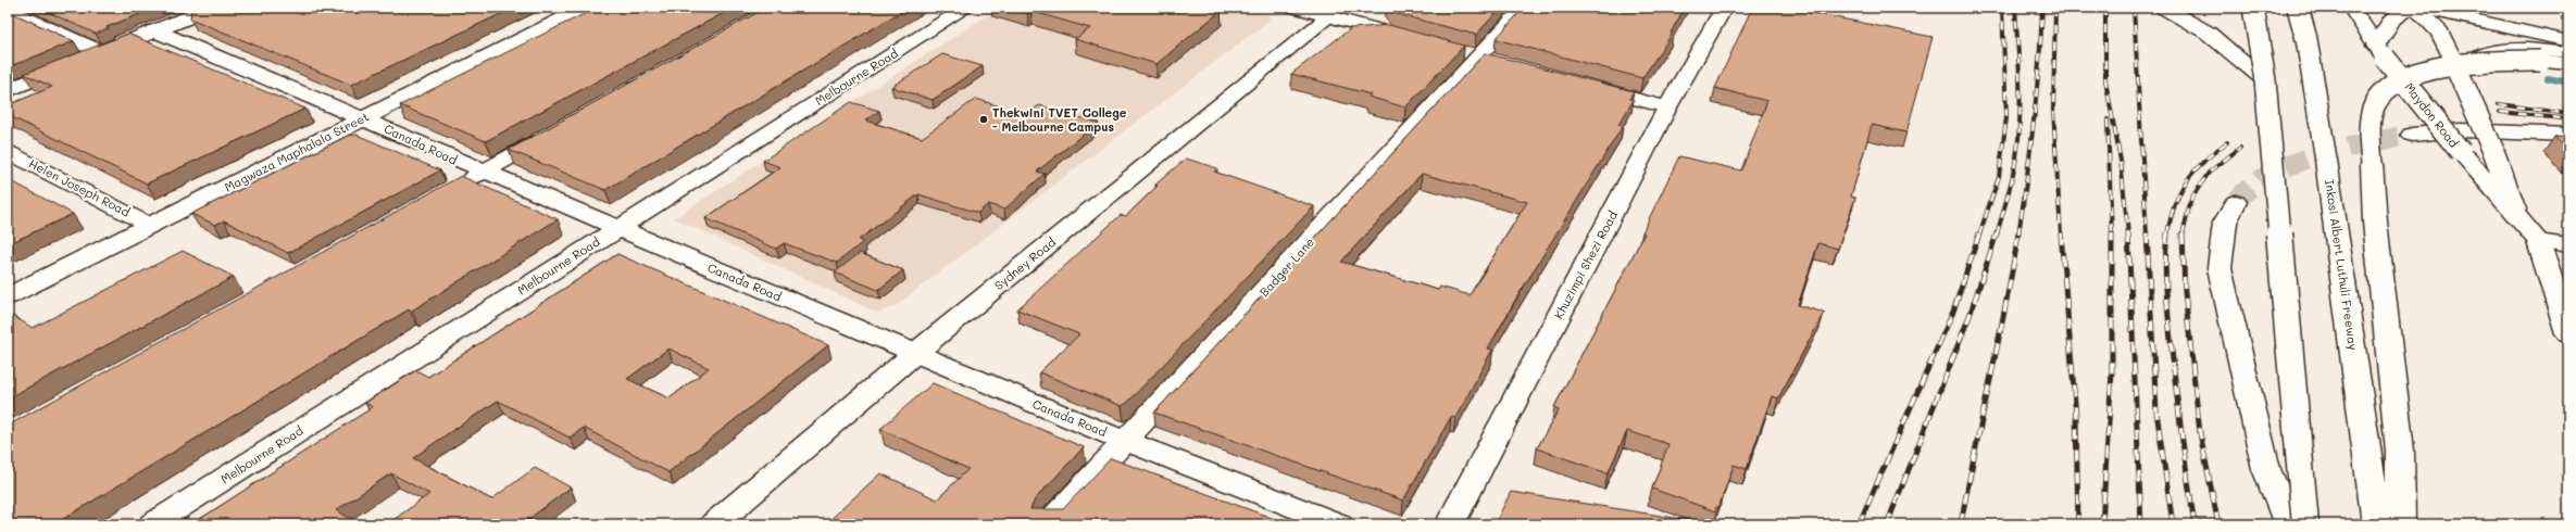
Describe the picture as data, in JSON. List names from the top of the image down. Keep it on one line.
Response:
{"streets":{"main road":["Maydon Road","Magwaza Maphalala Street","Sydney Road","Khuzimpi Shezi Road","Inkosi Albert Luthuli Freeway"],"street":["Melbourne Road","Canada Road","Helen Joseph Road","Badger Lane"]},"crossings":[["Melbourne Road","Canada Road"],["Canada Road","Magwaza Maphalala Street"],["Canada Road","Sydney Road"],["Canada Road","Badger Lane"],["Magwaza Maphalala Street","Helen Joseph Road"]],"places":["Thekwini TVET College - Melbourne Campus"]}
